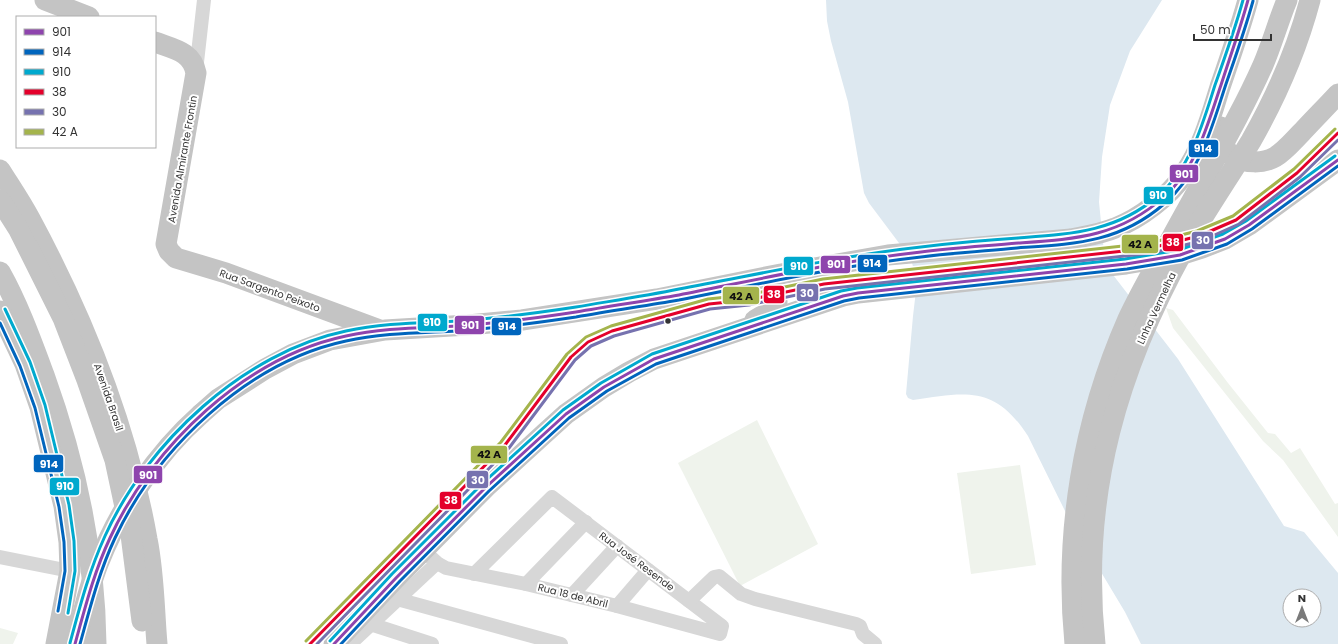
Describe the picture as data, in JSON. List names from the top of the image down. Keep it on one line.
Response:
{"streets":{"highway":["Avenida Almirante Frontin","Rua Sargento Peixoto","Linha Vermelha","Avenida Brasil"],"street":["Rua José Resende","Rua 18 de Abril"]},"crossings":[["Avenida Almirante Frontin","Rua Sargento Peixoto"],["Rua José Resende","Rua 18 de Abril"]],"lines":["transit line 901","transit line 910","transit line 914","transit line 38","transit line 30"],"legend":["901","914","910","38","30","42 A"],"scale_bar":"50 m","north":"top"}
